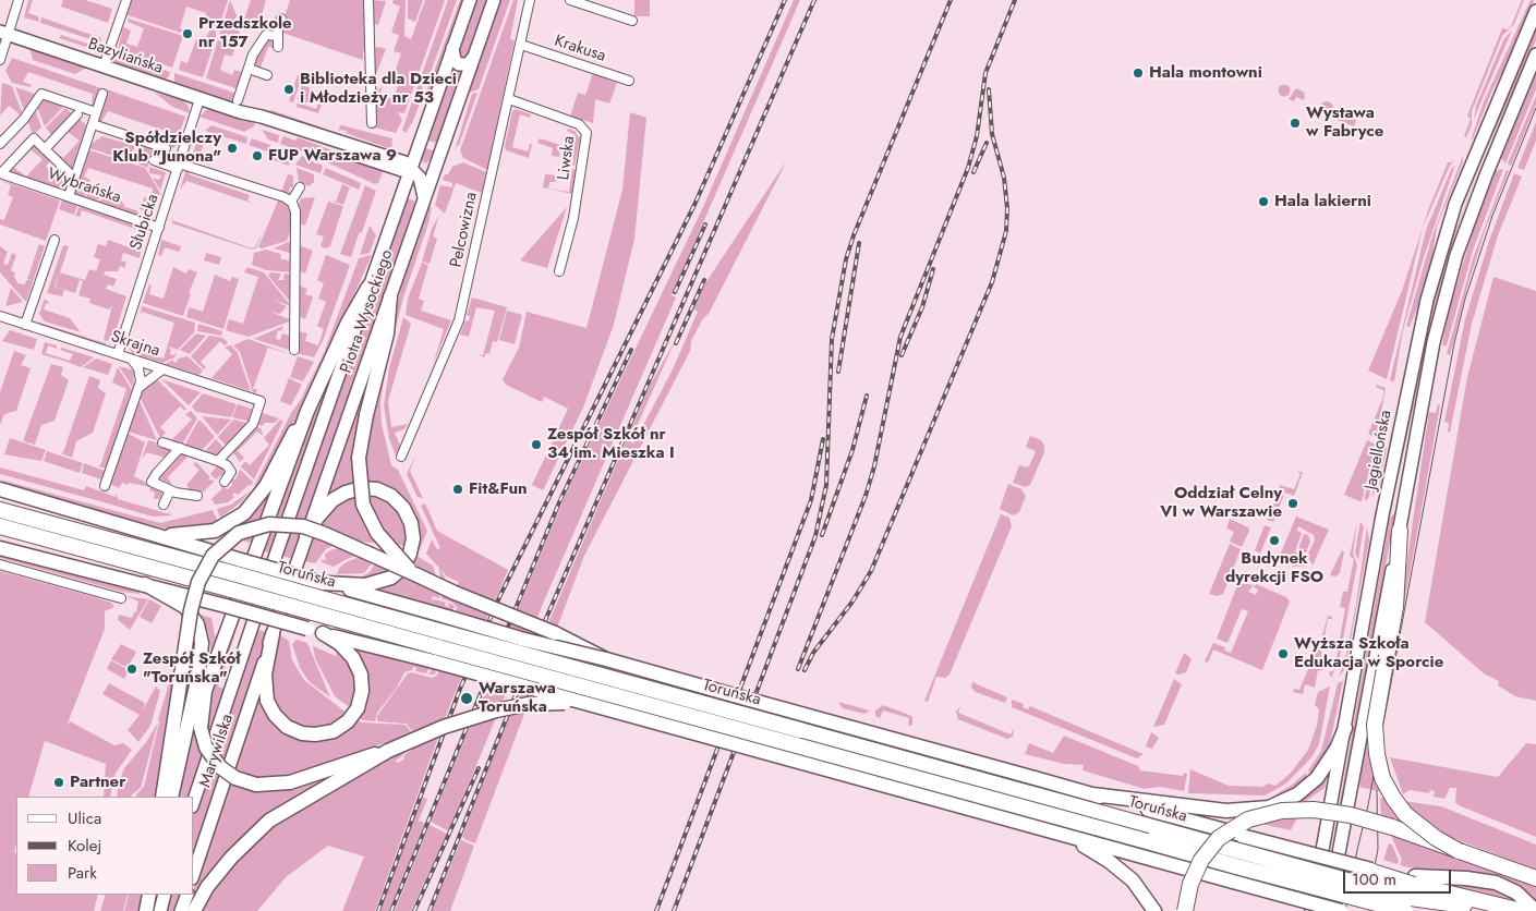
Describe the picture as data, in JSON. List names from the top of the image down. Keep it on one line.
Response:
{"streets":{"highway":["Toruńska"],"main road":["Bazyliańska","Piotra Wysockiego","Jagiellońska","Marywilska"],"street":["Krakusa","Liwska","Wybrańska","Słubicka","Pelcowizna","Skrajna"]},"crossings":[["Krakusa","Pelcowizna"],["Bazyliańska","Słubicka"],["Bazyliańska","Piotra Wysockiego"],["Liwska","Pelcowizna"],["Wybrańska","Słubicka"],["Słubicka","Skrajna"],["Piotra Wysockiego","Marywilska"]],"places":["Przedszkole nr 157","Hala montowni","Biblioteka dla Dzieci i Młodzieży nr 53","Wystawa w Fabryce","Spółdzielczy Klub \"Junona\"","FUP Warszawa 9","Hala lakierni","Zespół Szkół nr 34 im. Mieszka I","Fit&Fun","Oddział Celny VI w Warszawie","Budynek dyrekcji FSO","Wyższa Szkoła Edukacja w Sporcie","Zespół Szkół \"Toruńska\"","Warszawa Toruńska","Partner"],"legend":["Ulica","Kolej","Park"],"scale_bar":"100 m"}
